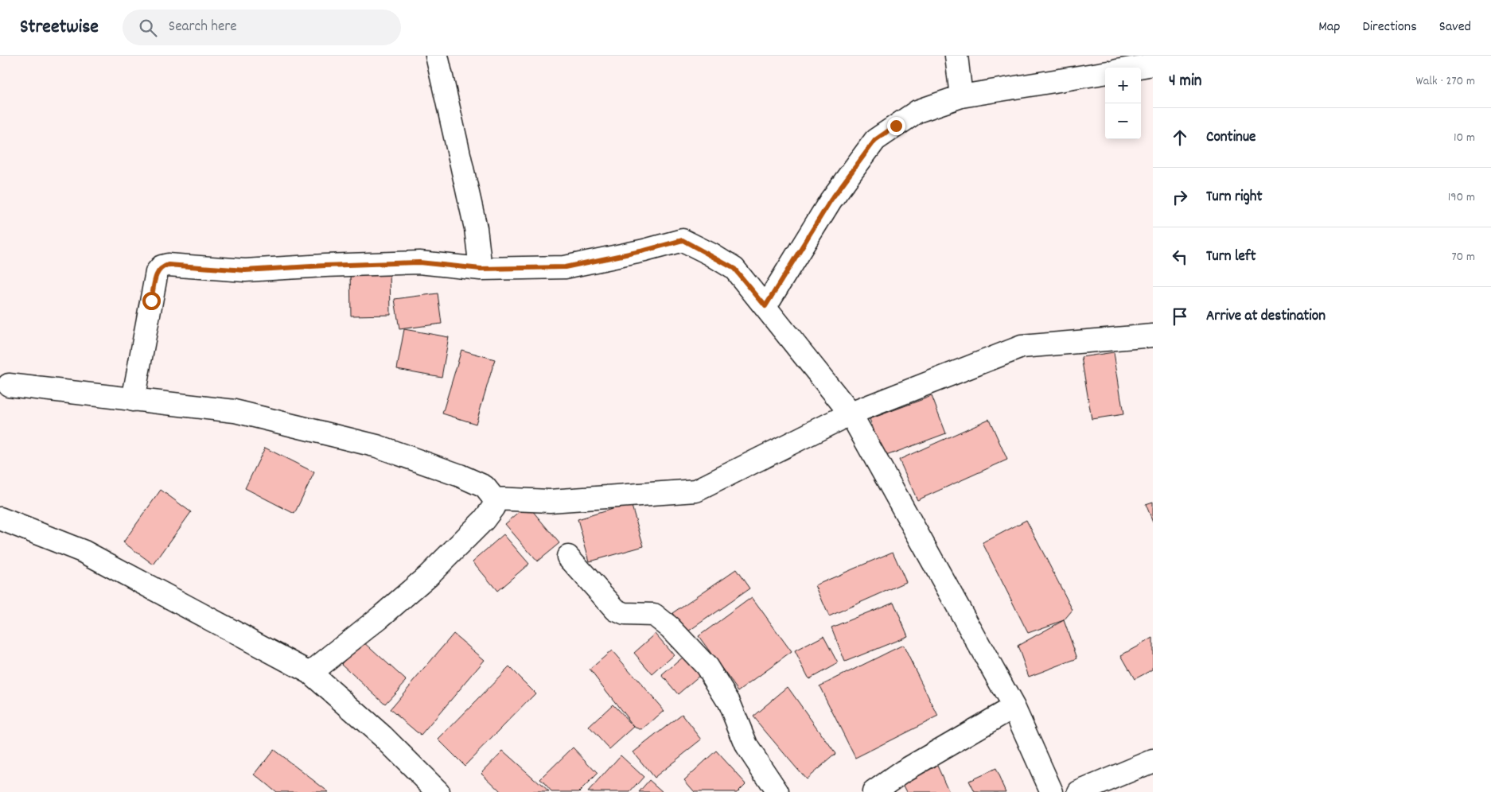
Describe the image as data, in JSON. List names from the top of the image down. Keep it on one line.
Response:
{"page":{"header":"Streetwise","search":"Search here","nav":["Map","Directions","Saved"],"heading":["4 min","Walk · 270 m"],"map_buttons":["+","−"],"list":[["Continue","10 m"],["Turn right","190 m"],["Turn left","70 m"],"Arrive at destination"]}}
